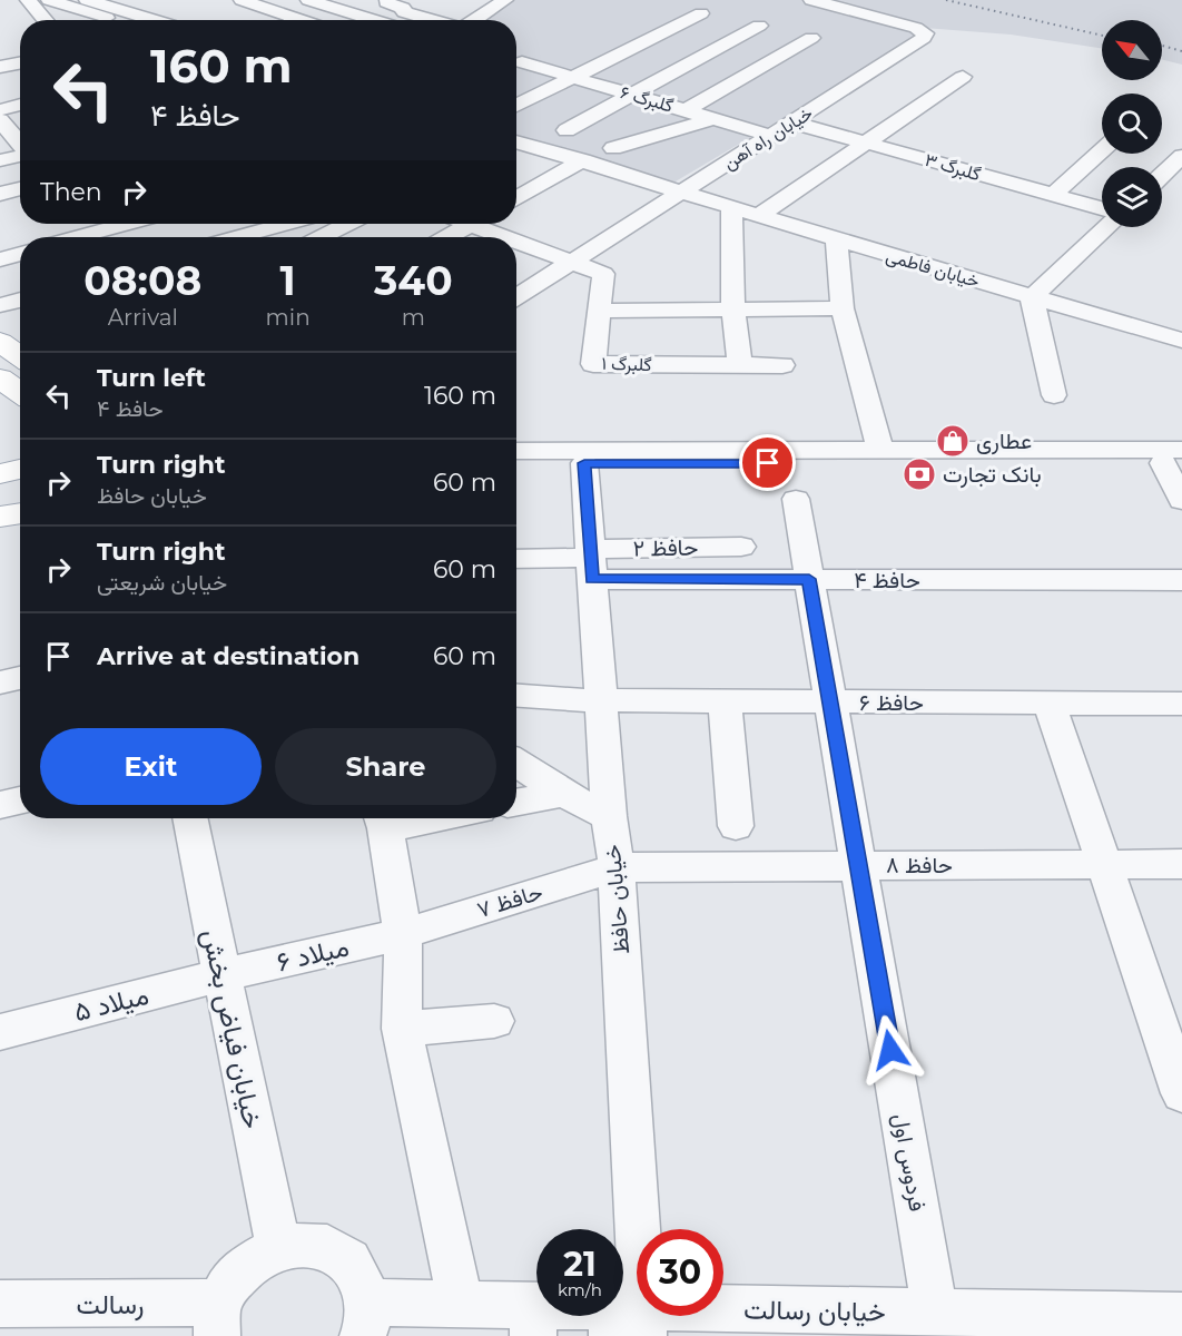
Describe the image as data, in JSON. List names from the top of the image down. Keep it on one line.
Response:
{"streets":{"street":["گلبرگ ۶","خیابان راه آهن","گلبرگ ۳","خیابان فاطمی","گلبرگ ۱","حافظ ۲","حافظ ۴","حافظ ۶","حافظ ۸","خیابان حافظ","حافظ ۷","میلاد ۶","میلاد ۵","خیابان فیاض بخش","فردوس اول","رسالت","خیابان رسالت"]},"crossings":[["گلبرگ ۶","خیابان راه آهن"],["خیابان راه آهن","گلبرگ ۳"],["خیابان راه آهن","خیابان فاطمی"],["خیابان راه آهن","گلبرگ ۱"],["حافظ ۲","حافظ ۴"],["حافظ ۲","خیابان حافظ"],["حافظ ۴","خیابان حافظ"],["حافظ ۴","فردوس اول"],["حافظ ۶","خیابان حافظ"],["حافظ ۶","فردوس اول"],["حافظ ۸","خیابان حافظ"],["حافظ ۸","حافظ ۷"],["حافظ ۸","فردوس اول"],["خیابان حافظ","حافظ ۷"],["خیابان حافظ","خیابان رسالت"],["حافظ ۷","میلاد ۶"],["میلاد ۶","میلاد ۵"],["میلاد ۶","خیابان فیاض بخش"],["میلاد ۵","خیابان فیاض بخش"],["فردوس اول","خیابان رسالت"]],"places":{"shop":["عطاری"],"bank":["بانک تجارت"]},"north":"top left","page":{"turn":["160 m","حافظ ۴"],"then":"Then","eta":["08:08","Arrival","1","min","340","m"],"list":[{"name":"Turn left","note":"حافظ ۴","value":"160 m"},{"name":"Turn right","note":"خیابان حافظ","value":"60 m"},{"name":"Turn right","note":"خیابان شریعتی","value":"60 m"},{"name":"Arrive at destination","value":"60 m"}],"buttons":["Exit","Share"],"speed":"21 km/h","limit":"30"}}
